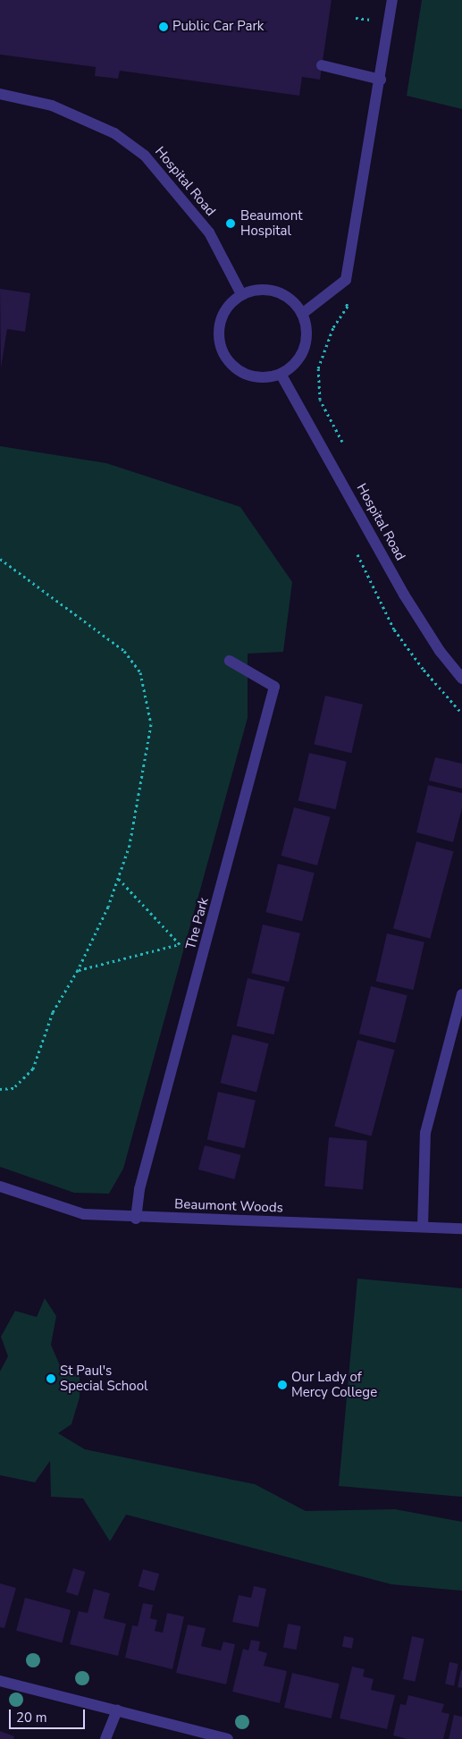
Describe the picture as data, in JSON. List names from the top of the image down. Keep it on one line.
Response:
{"streets":{"street":["Hospital Road","The Park","Beaumont Woods"]},"crossings":[["The Park","Beaumont Woods"]],"places":["Public Car Park","Beaumont Hospital","St Paul's Special School","Our Lady of Mercy College"],"scale_bar":"20 m"}
